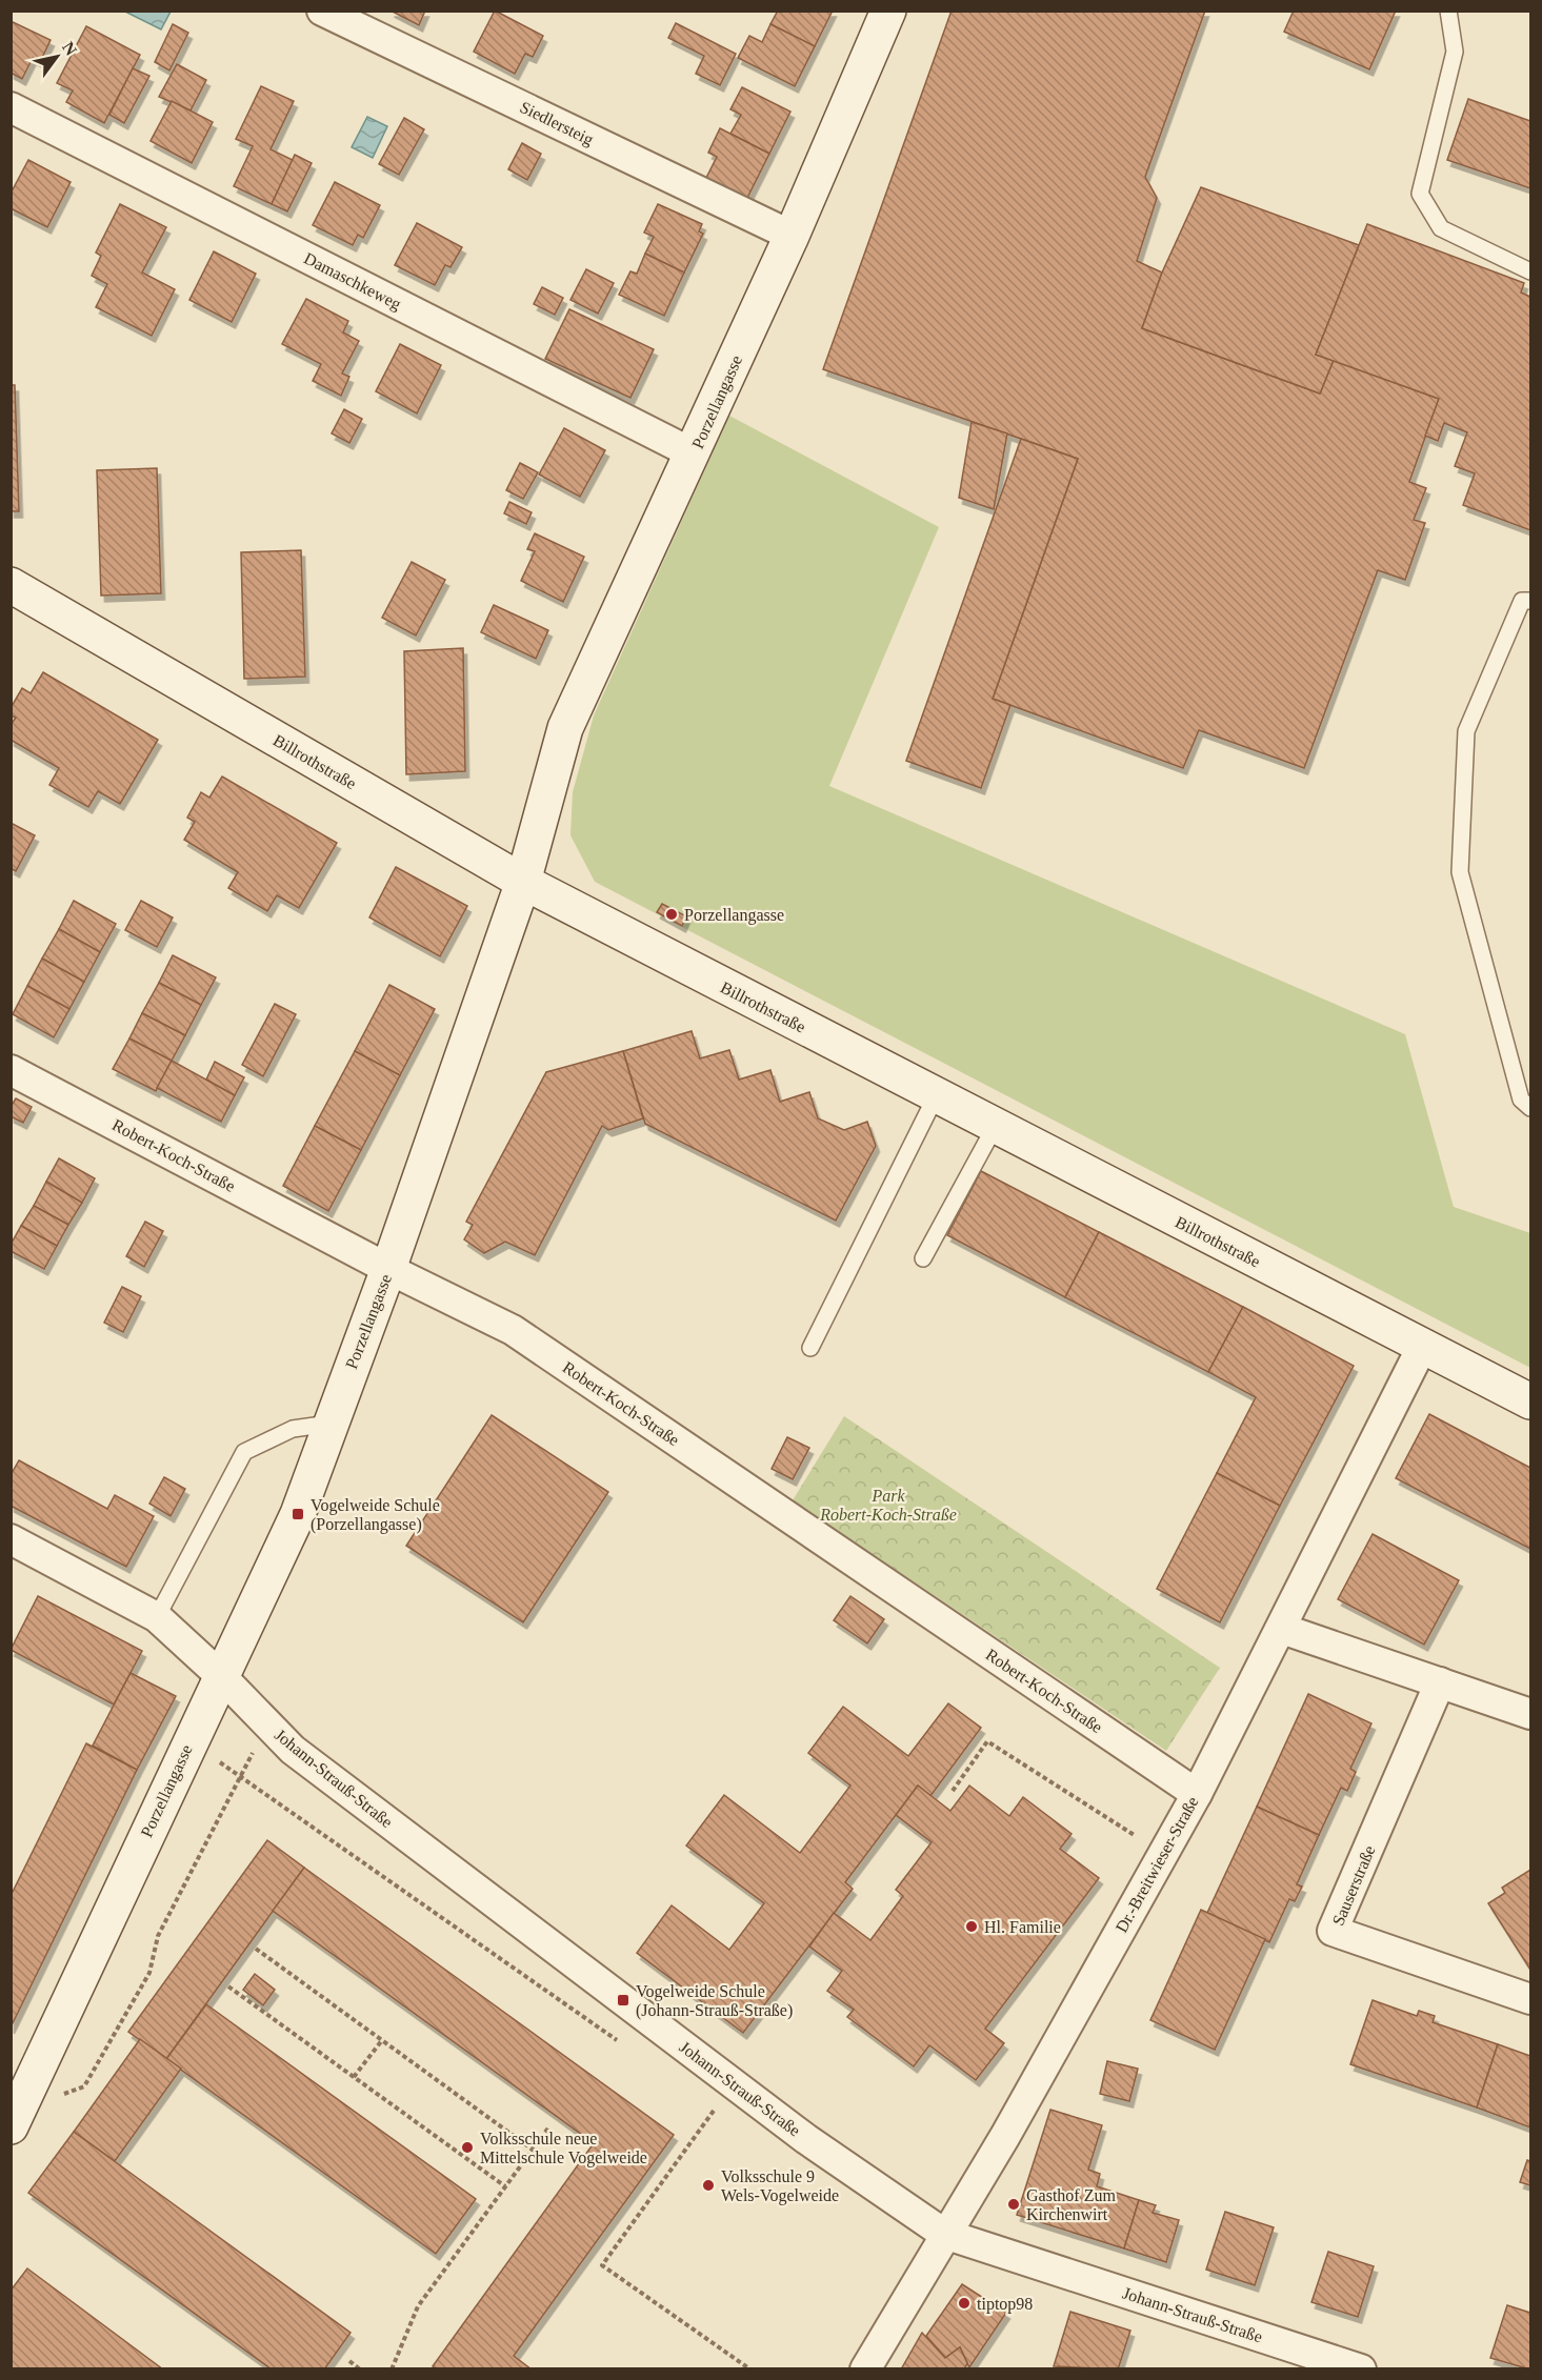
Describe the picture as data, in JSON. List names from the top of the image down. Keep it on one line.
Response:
{"streets":{"street":["Siedlersteig","Damaschkeweg","Porzellangasse","Billrothstraße","Robert-Koch-Straße","Johann-Strauß-Straße","Dr.-Breitwieser-Straße","Sauserstraße"]},"crossings":[["Siedlersteig","Porzellangasse"],["Damaschkeweg","Porzellangasse"],["Porzellangasse","Billrothstraße"],["Porzellangasse","Robert-Koch-Straße"],["Porzellangasse","Johann-Strauß-Straße"],["Billrothstraße","Dr.-Breitwieser-Straße"],["Robert-Koch-Straße","Dr.-Breitwieser-Straße"],["Johann-Strauß-Straße","Dr.-Breitwieser-Straße"]],"parks":["Park Robert-Koch-Straße"],"places":{"other":["Porzellangasse","Hl. Familie","Volksschule neue Mittelschule Vogelweide","Volksschule 9 Wels-Vogelweide","Gasthof Zum Kirchenwirt","tiptop98"],"transit":["Vogelweide Schule (Porzellangasse)","Vogelweide Schule (Johann-Strauß-Straße)"]},"north":"top right"}
